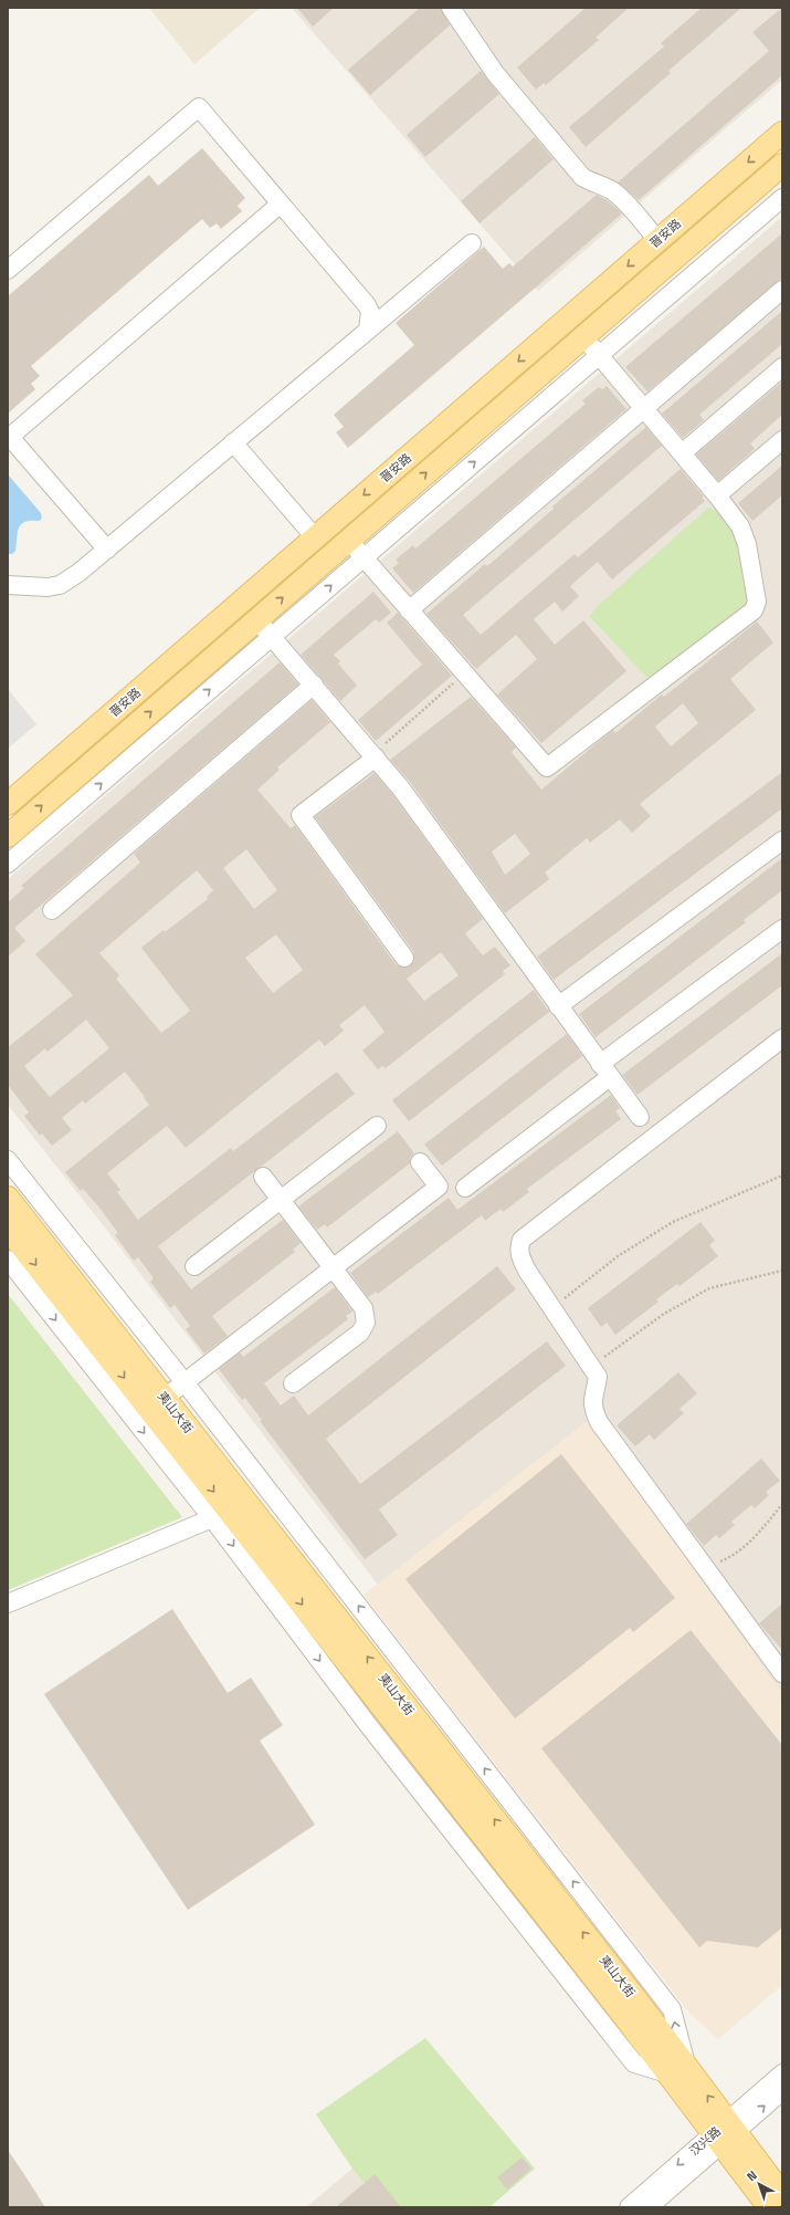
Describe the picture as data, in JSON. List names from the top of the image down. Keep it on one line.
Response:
{"streets":{"main road":["晋安路","夷山大街"],"street":["汉兴路"]},"crossings":[["夷山大街","汉兴路"]],"north":"top left"}
